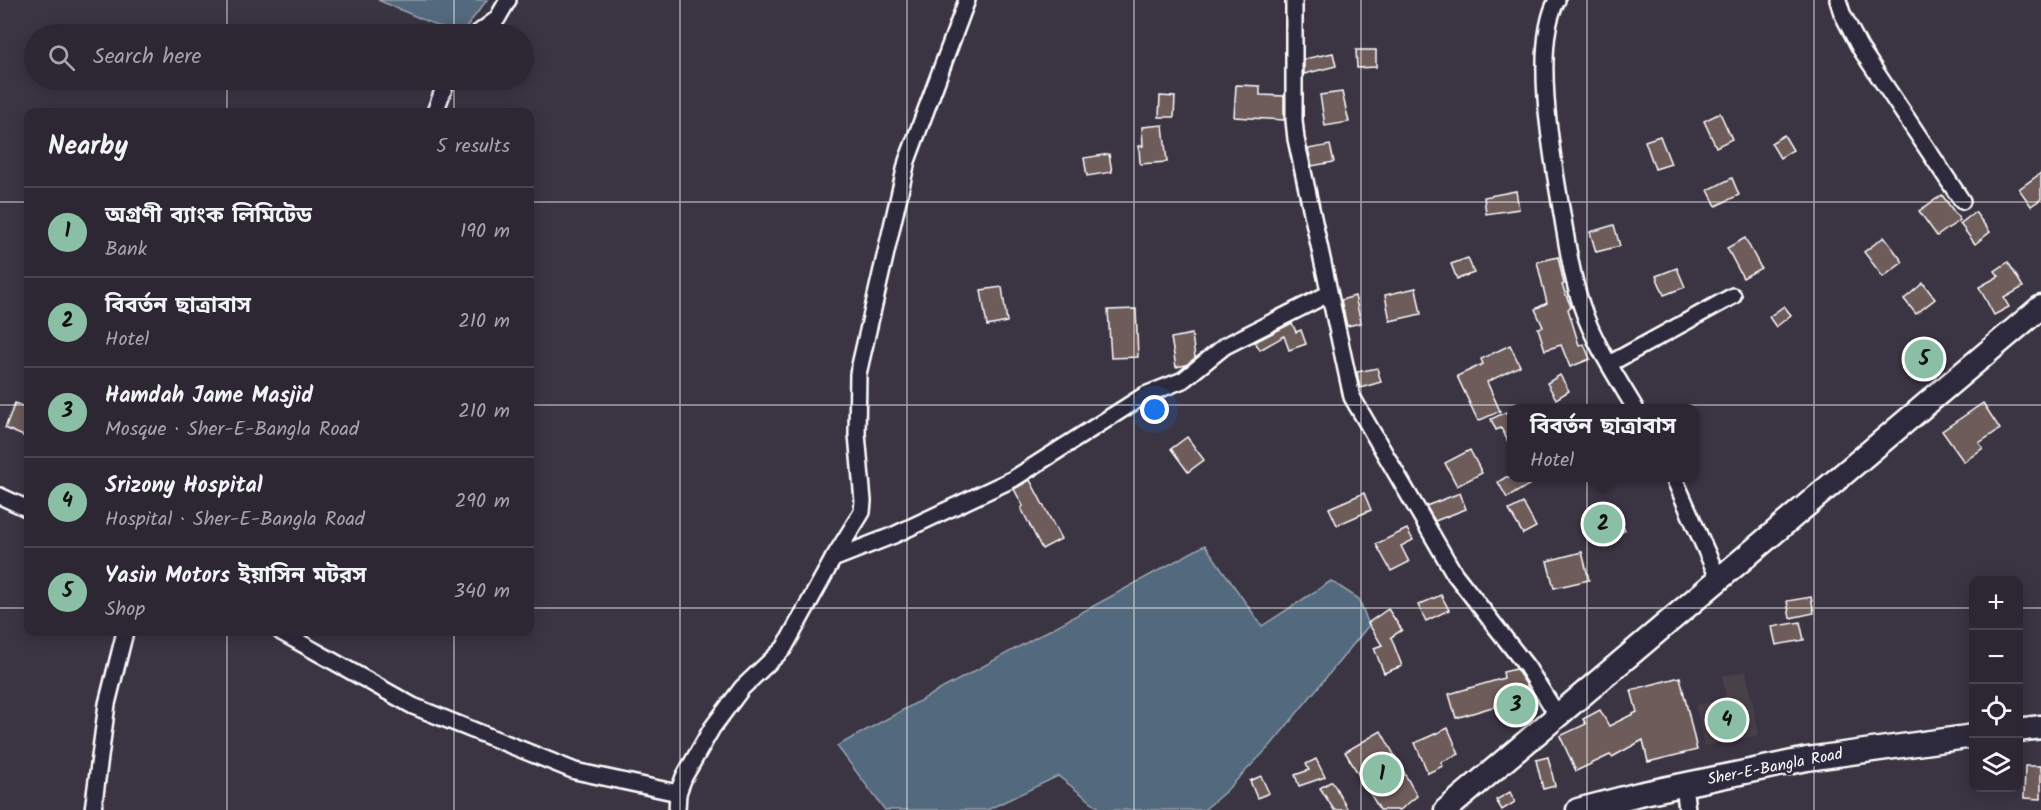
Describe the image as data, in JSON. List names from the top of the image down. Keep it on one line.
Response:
{"streets":{"highway":["Sher-E-Bangla Road"]},"page":{"search":"Search here","heading":["Nearby","5 results"],"list":[{"mark":"1","name":"অগ্রণী ব্যাংক লিমিটেড","note":"Bank","value":"190 m"},{"mark":"2","name":"বিবর্তন ছাত্রাবাস","note":"Hotel","value":"210 m"},{"mark":"3","name":"Hamdah Jame Masjid","note":"Mosque · Sher-E-Bangla Road","value":"210 m"},{"mark":"4","name":"Srizony Hospital","note":"Hospital · Sher-E-Bangla Road","value":"290 m"},{"mark":"5","name":"Yasin Motors ইয়াসিন মটরস","note":"Shop","value":"340 m"}],"pins":["5","2","3","4","1"],"popup":["বিবর্তন ছাত্রাবাস","Hotel"],"map_buttons":["+","−"]}}
